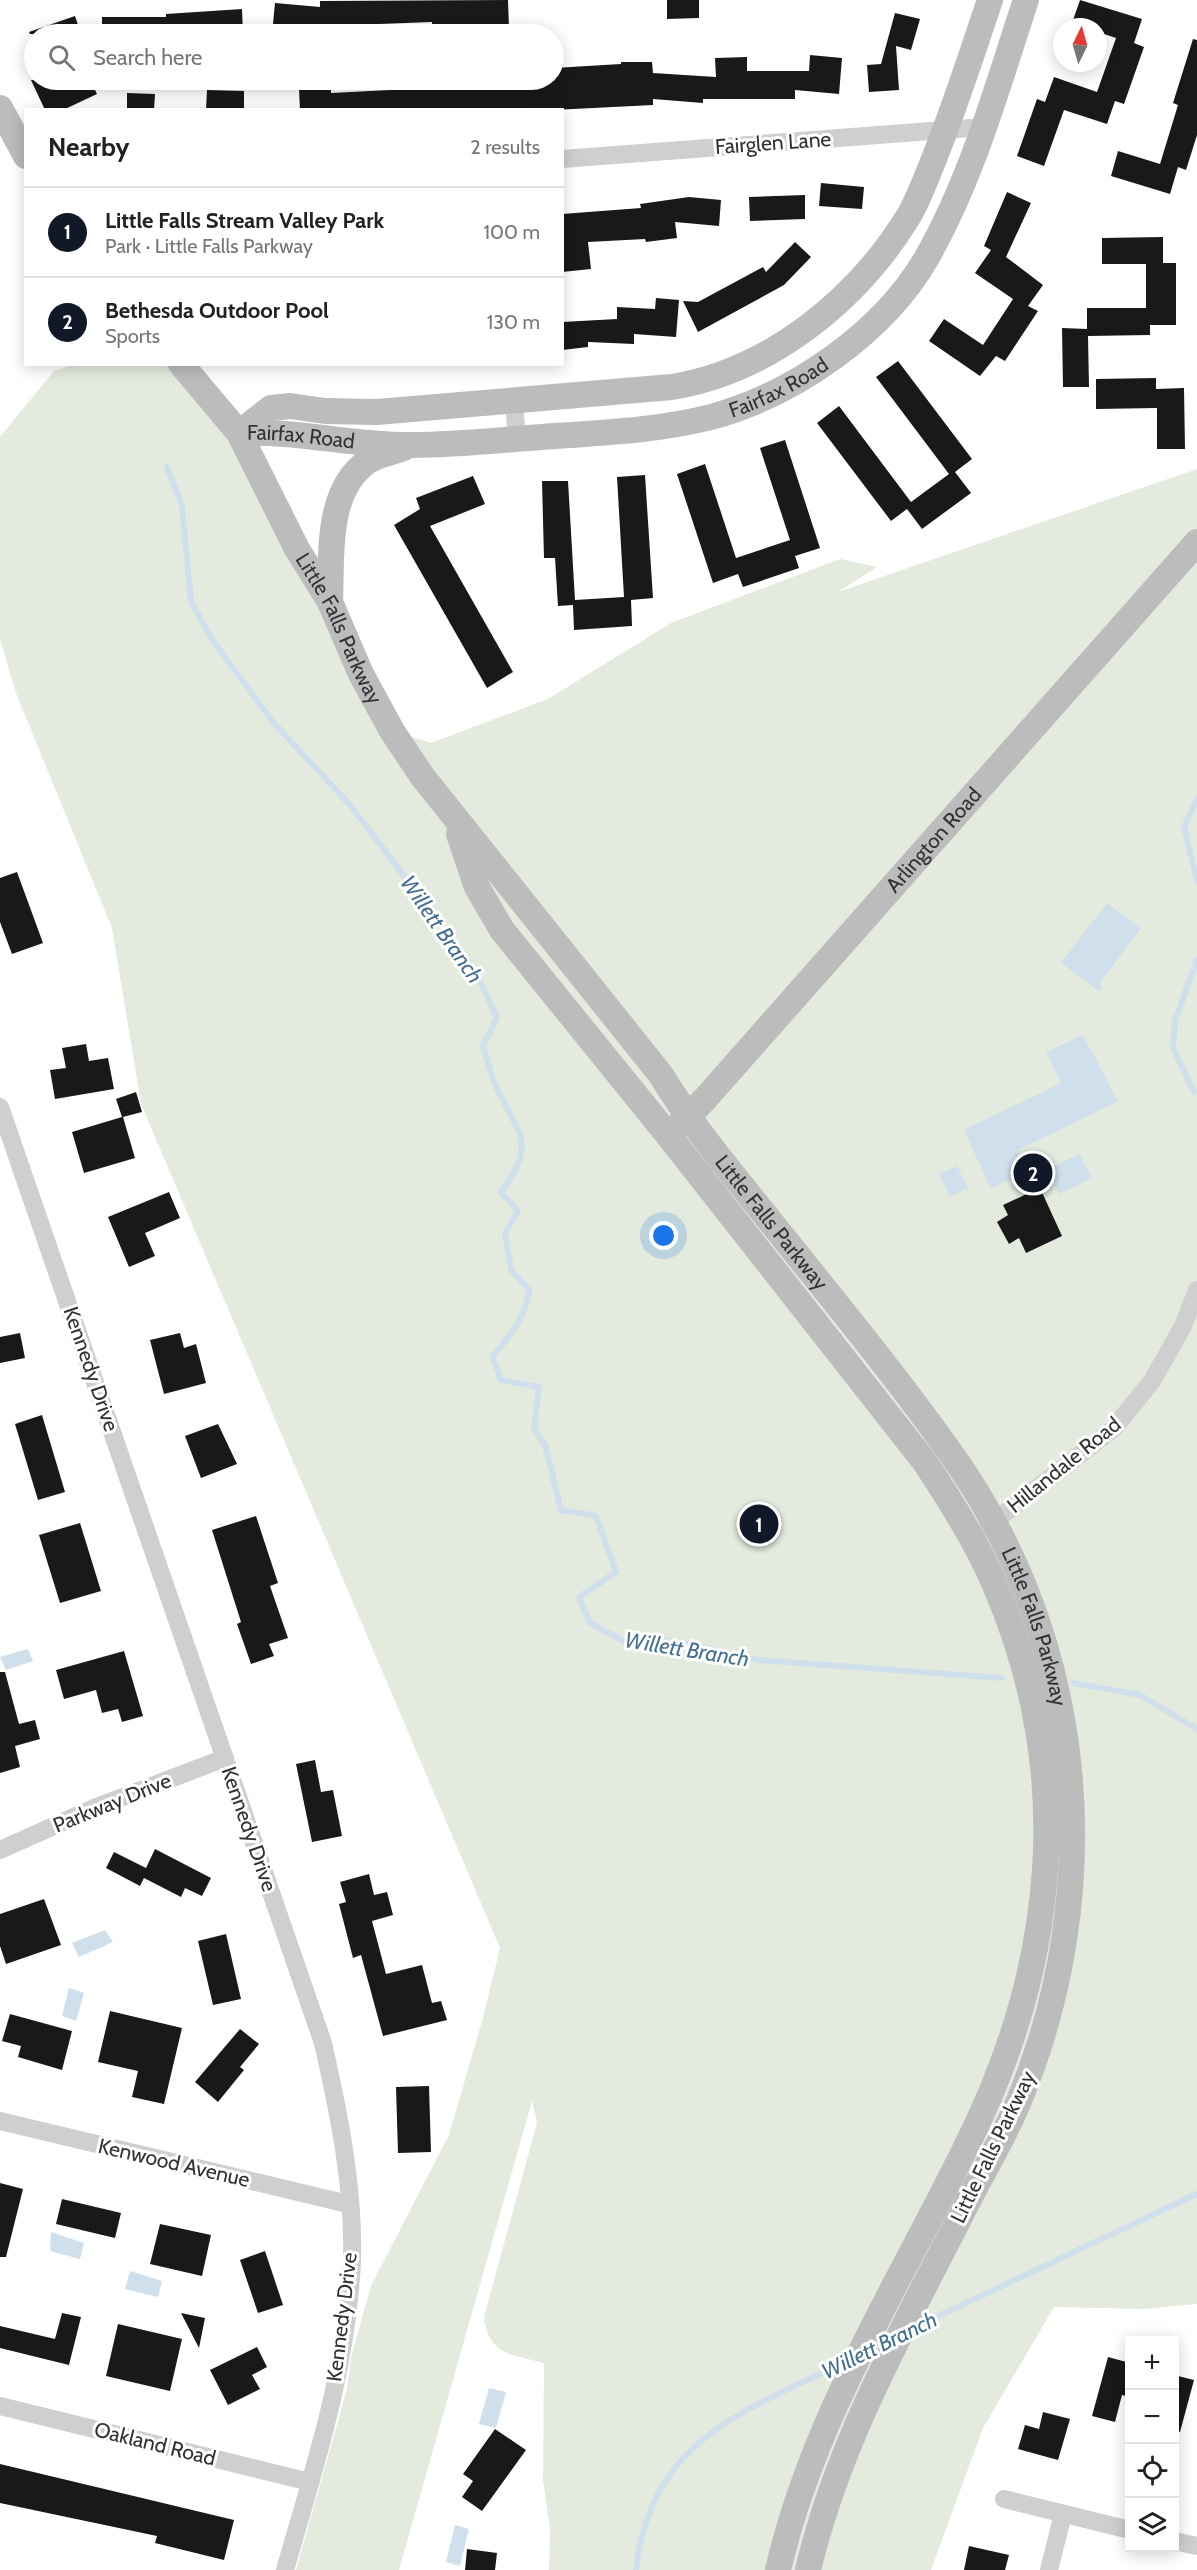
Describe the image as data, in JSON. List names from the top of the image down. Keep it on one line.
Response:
{"streets":{"main road":["Fairfax Road","Little Falls Parkway","Arlington Road"],"street":["Fairglen Lane","Kennedy Drive","Hillandale Road","Parkway Drive","Kenwood Avenue","Oakland Road"]},"crossings":[["Fairglen Lane","Fairfax Road"],["Fairfax Road","Little Falls Parkway"],["Little Falls Parkway","Arlington Road"],["Little Falls Parkway","Hillandale Road"],["Kennedy Drive","Parkway Drive"],["Kennedy Drive","Kenwood Avenue"],["Kennedy Drive","Oakland Road"]],"water":["Willett Branch"],"north":"top","page":{"search":"Search here","heading":["Nearby","2 results"],"list":[{"mark":"1","name":"Little Falls Stream Valley Park","note":"Park · Little Falls Parkway","value":"100 m"},{"mark":"2","name":"Bethesda Outdoor Pool","note":"Sports","value":"130 m"}],"pins":["2","1"],"map_buttons":["+","−"]}}
